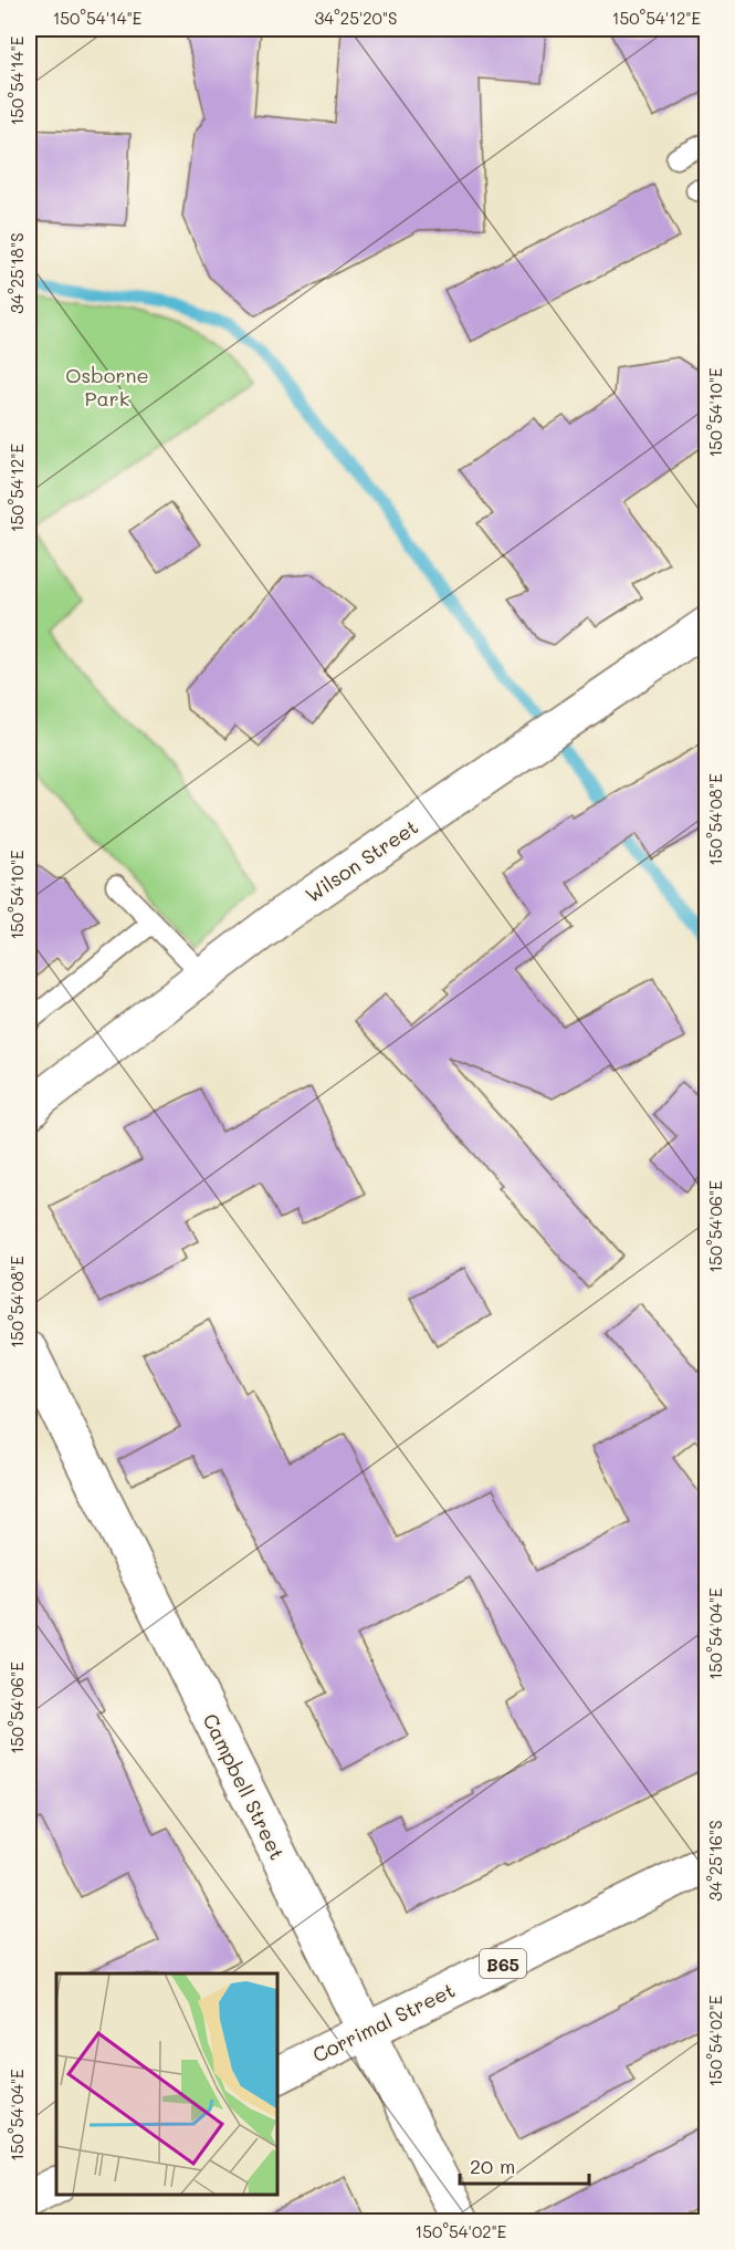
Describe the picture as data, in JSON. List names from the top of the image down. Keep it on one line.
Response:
{"streets":{"street":["Wilson Street","Campbell Street","B65","Corrimal Street"]},"crossings":[["Campbell Street","Corrimal Street"]],"parks":["Osborne Park"],"scale_bar":"20 m","coordinates":["150°54'14\"E","34°25'20\"S","150°54'12\"E","34°25'18\"S","150°54'10\"E","150°54'08\"E","150°54'06\"E","150°54'04\"E","34°25'16\"S","150°54'02\"E"]}
